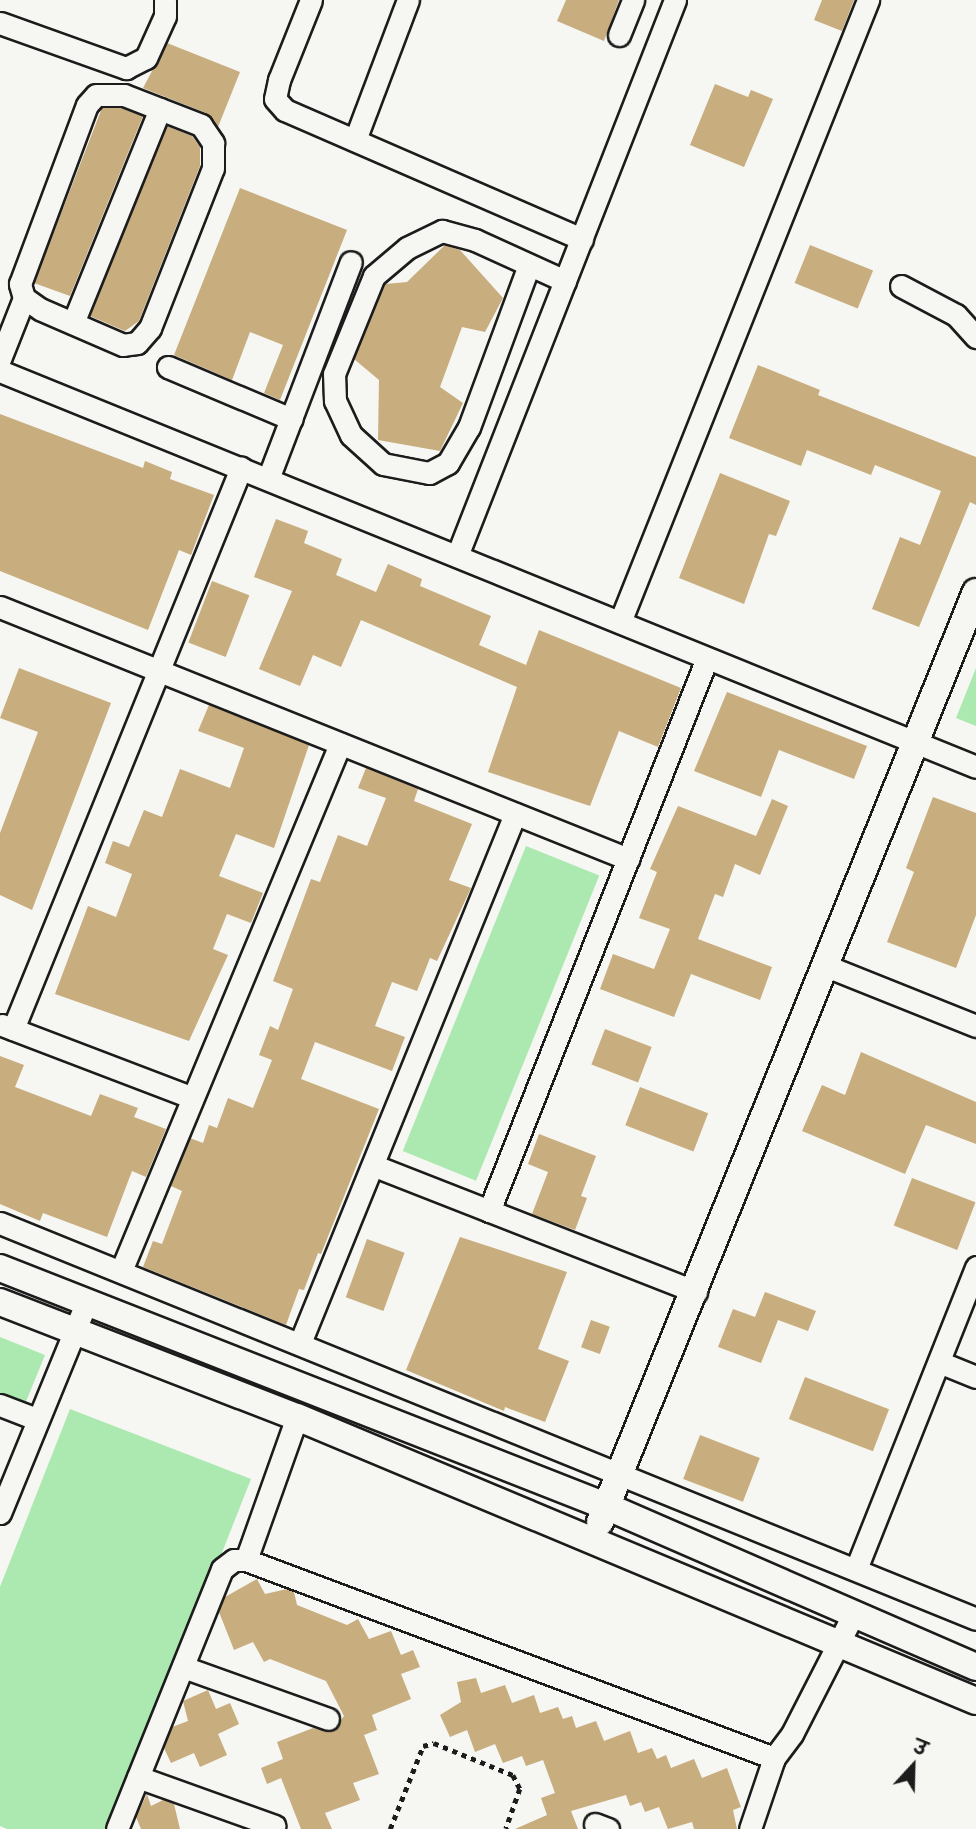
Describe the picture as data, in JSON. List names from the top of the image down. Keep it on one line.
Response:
{"north":"top"}
